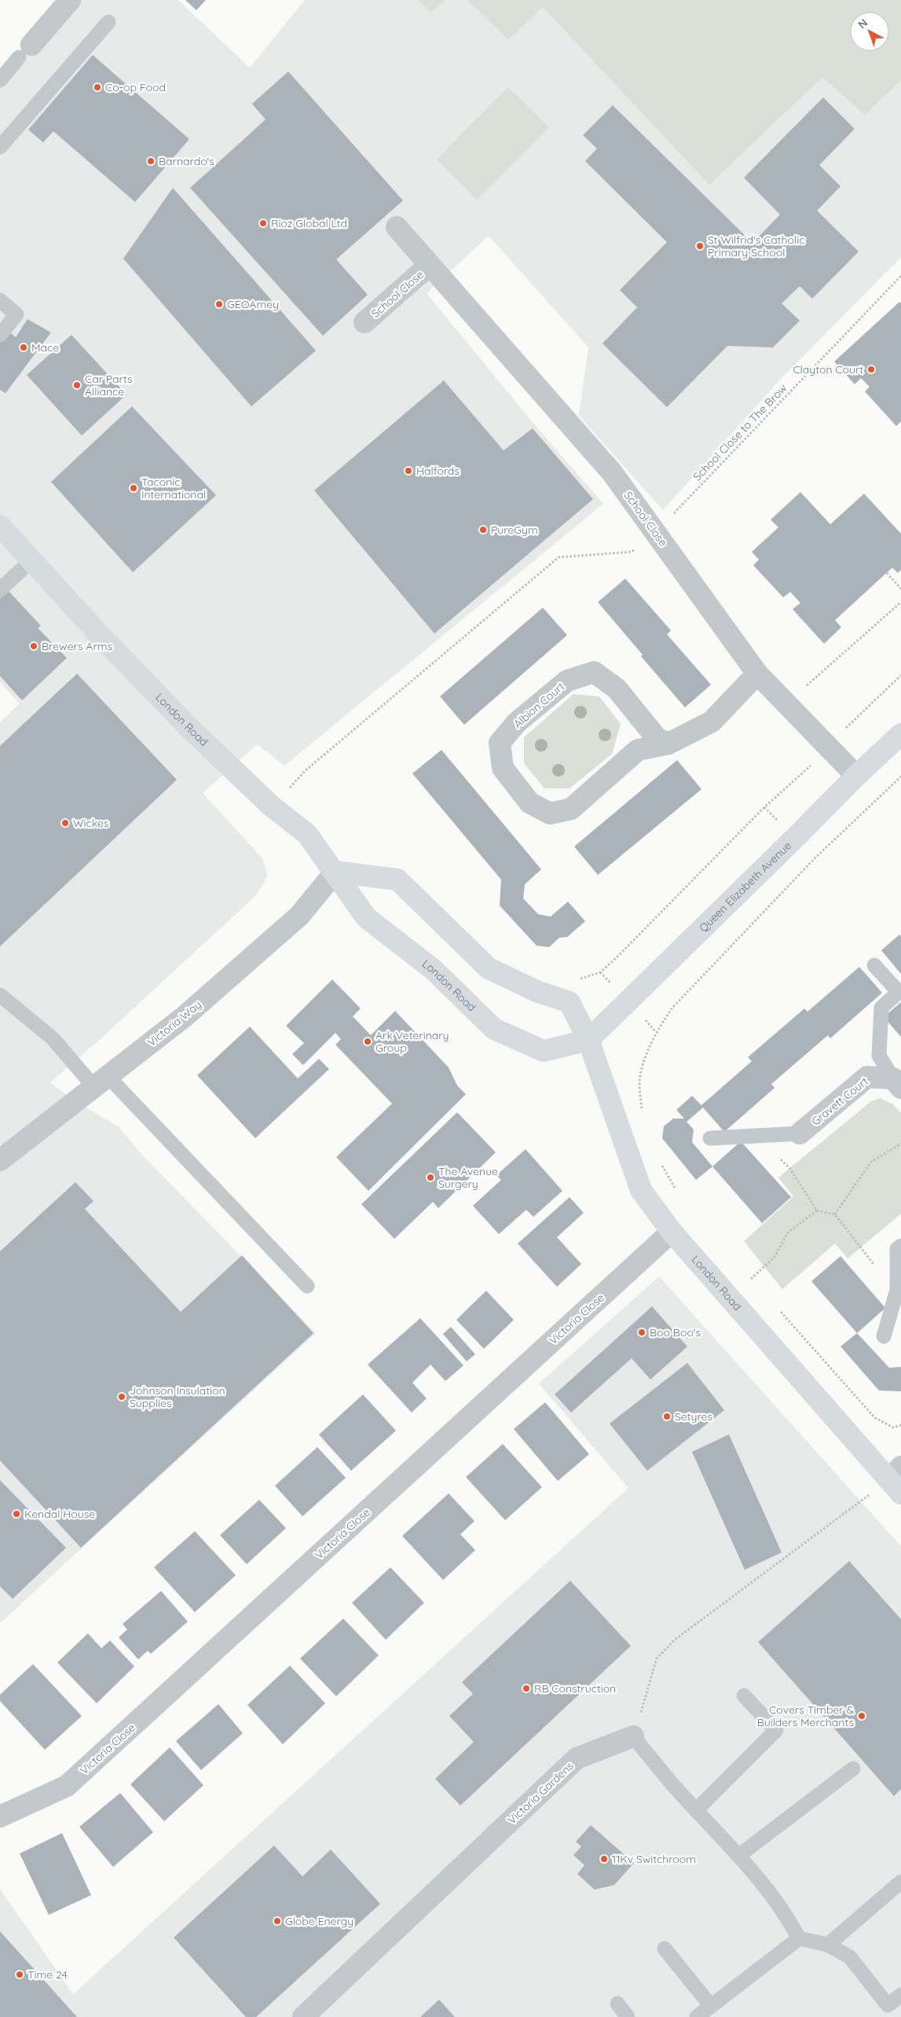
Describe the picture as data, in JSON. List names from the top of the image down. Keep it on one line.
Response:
{"streets":{"main road":["London Road","Queen Elizabeth Avenue"],"street":["School Close","Albion Court","Victoria Way","Gravett Court","Victoria Close","Victoria Gardens"],"path":["School Close to The Brow"]},"crossings":[["School Close","School Close to The Brow"],["School Close","Albion Court"],["School Close","Queen Elizabeth Avenue"],["School Close to The Brow","London Road"],["London Road","Queen Elizabeth Avenue"],["London Road","Victoria Way"],["London Road","Victoria Close"]],"places":["Co-op Food","Barnardo's","Rioz Global Ltd","St Wilfrid's Catholic Primary School","GEOAmey","Mace","Clayton Court","Car Parts Alliance","Halfords","Taconic International","PureGym","Brewers Arms","Wickes","Ark Veterinary Group","The Avenue Surgery","Boo Boo's","Johnson Insulation Supplies","Setyres","Kendal House","RB Construction","Covers Timber & Builders Merchants","11Kv Switchroom","Globe Energy","Time 24"],"north":"top left"}
